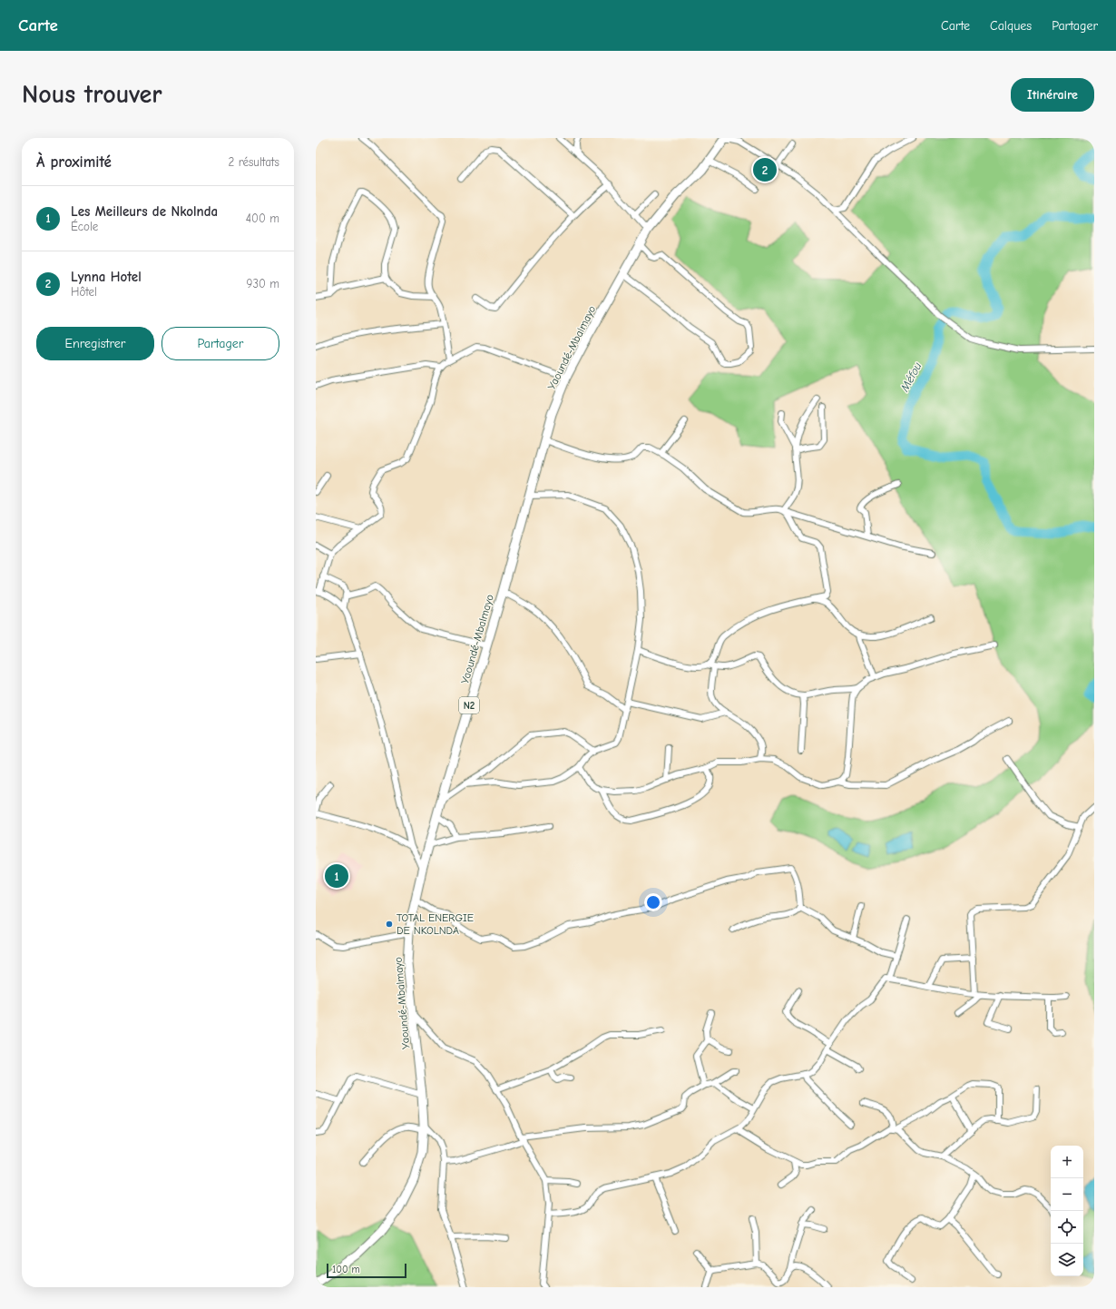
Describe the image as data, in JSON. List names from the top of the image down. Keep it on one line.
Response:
{"streets":{"highway":["Yaoundé-Mbalmayo","N2"]},"water":["Méfou"],"places":["TOTAL ENERGIE DE NKOLNDA"],"scale_bar":"100 m","page":{"header":"Carte","nav":["Carte","Calques","Partager"],"buttons":["Itinéraire",["Enregistrer","Partager"]],"title":"Nous trouver","heading":["À proximité","2 résultats"],"pins":["2","1"],"list":[{"mark":"1","name":"Les Meilleurs de Nkolnda","note":"École","value":"400 m"},{"mark":"2","name":"Lynna Hotel","note":"Hôtel","value":"930 m"}],"map_buttons":["+","−"],"scale":"100 m"}}
